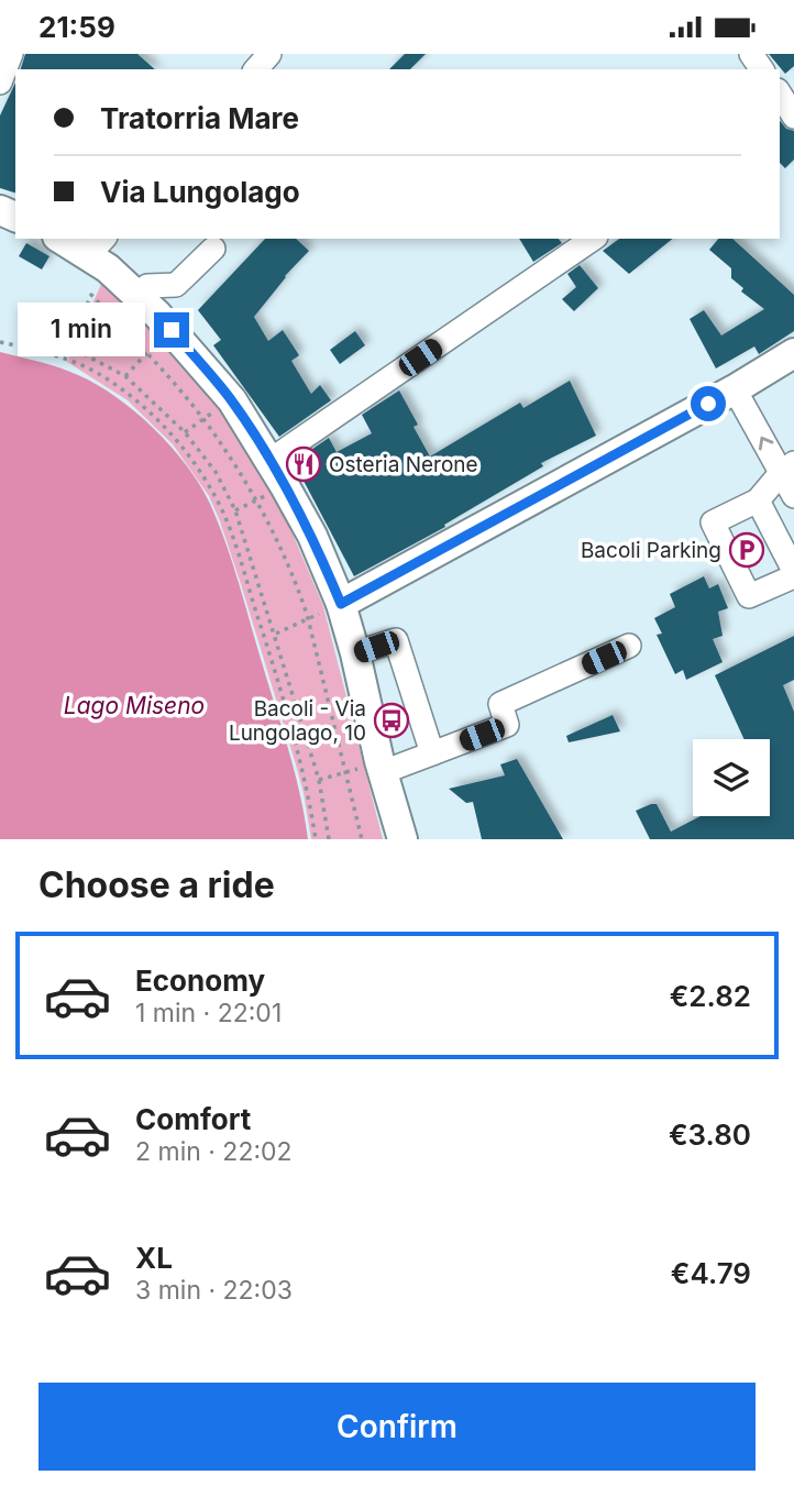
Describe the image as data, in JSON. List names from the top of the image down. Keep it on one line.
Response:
{"water":["Lago Miseno"],"places":{"restaurant":["Osteria Nerone"],"parking":["Bacoli Parking"],"bus stop":["Bacoli - Via Lungolago, 10"]},"page":{"status":"21:59","banner":["Tratorria Mare","Via Lungolago"],"bubble":"1 min","heading":"Choose a ride","list":[{"name":"Economy","note":"1 min · 22:01","value":"€2.82"},{"name":"Comfort","note":"2 min · 22:02","value":"€3.80"},{"name":"XL","note":"3 min · 22:03","value":"€4.79"}],"buttons":"Confirm"}}
